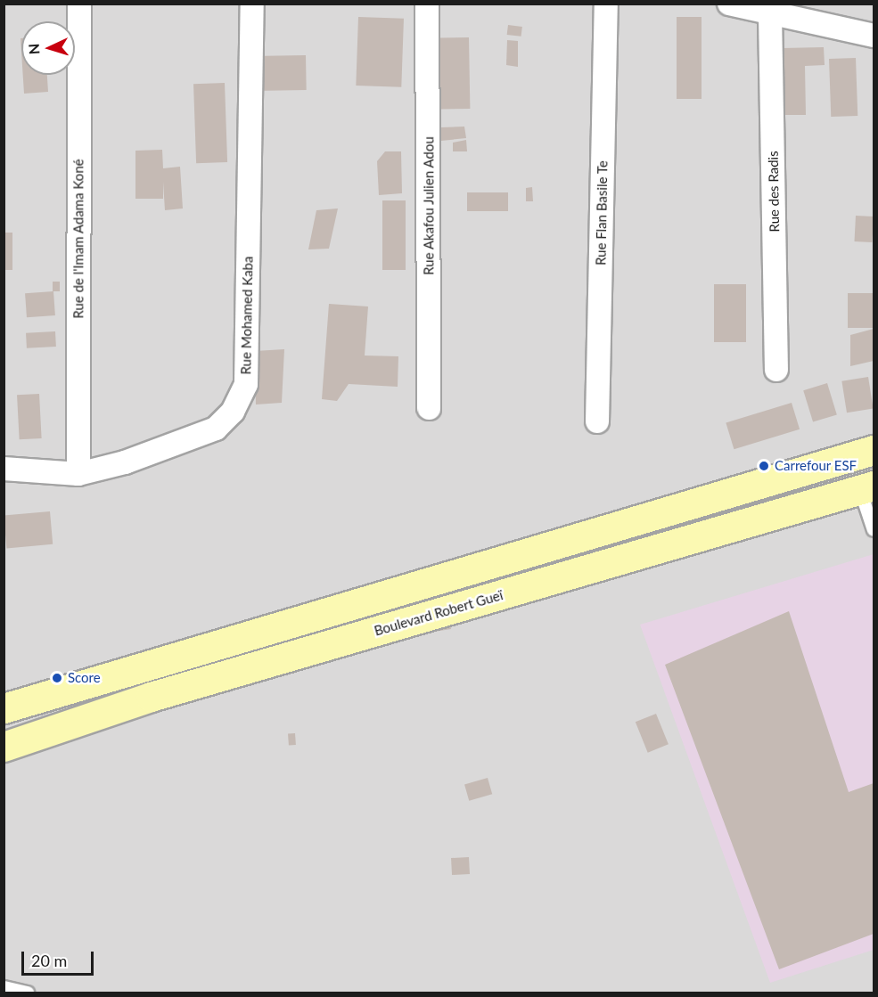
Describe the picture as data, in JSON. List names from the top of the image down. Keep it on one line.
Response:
{"streets":{"main road":["Boulevard Robert Gueï"],"street":["Rue des Radis","Rue Akafou Julien Adou","Rue Flan Basile Te","Rue de l'Imam Adama Koné","Rue Mohamed Kaba"]},"crossings":[["Rue de l'Imam Adama Koné","Rue Mohamed Kaba"]],"places":["Carrefour ESF","Score"],"scale_bar":"20 m","north":"left"}
